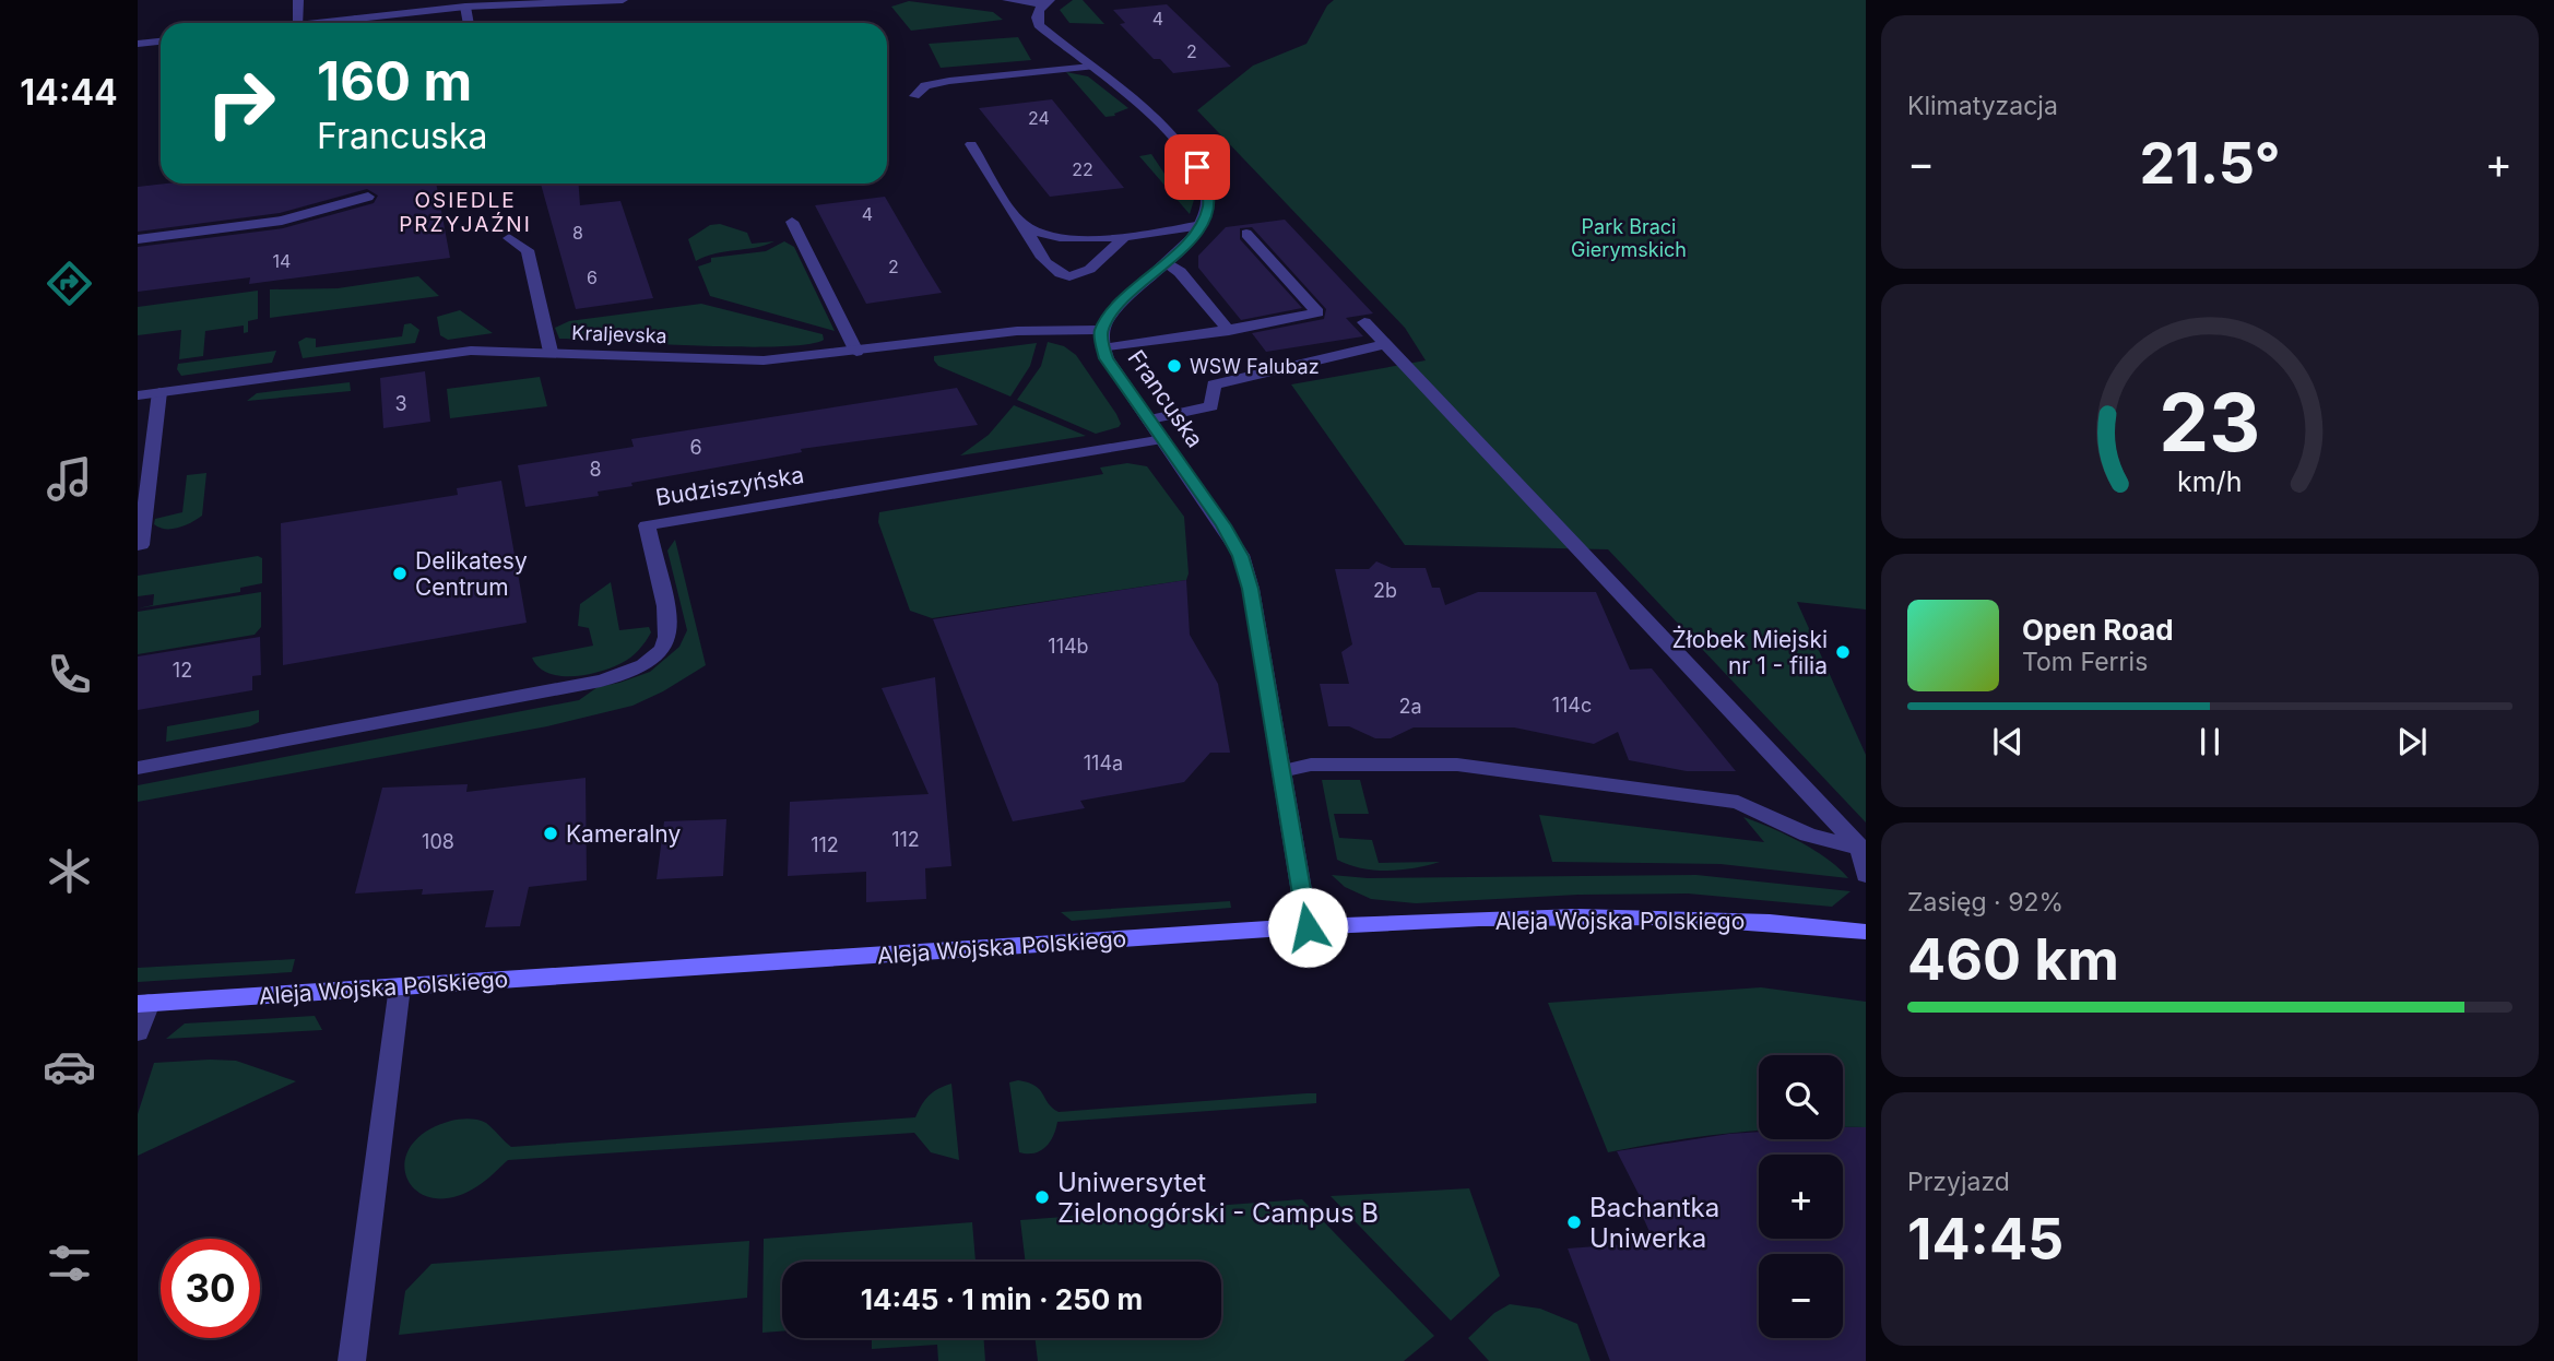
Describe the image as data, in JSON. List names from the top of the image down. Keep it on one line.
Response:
{"streets":{"main road":["Aleja Wojska Polskiego"],"street":["Kraljevska","Francuska","Budziszyńska"]},"crossings":[["Kraljevska","Francuska"],["Francuska","Budziszyńska"],["Francuska","Aleja Wojska Polskiego"]],"districts":["OSIEDLE PRZYJAŹNI"],"parks":["Park Braci Gierymskich"],"places":["WSW Falubaz","Delikatesy Centrum","Żłobek Miejski nr 1 - filia","Kameralny","Uniwersytet Zielonogórski - Campus B","Bachantka Uniwerka"],"house_numbers":["4","2","24","22","4","8","14","2","6","3","6","8","2b","114b","12","114c","2a","114a","112","108","112"],"page":{"tabs":"14:44","tile":["Klimatyzacja",["Zasięg · 92%","460 km"],["Przyjazd","14:45"]],"turn":["160 m","Francuska"],"heat":["−","21.5°","+"],"song":["Open Road","Tom Ferris"],"map_buttons":["+","−"],"limit":"30","trip":"14:45 · 1 min · 250 m","gauge":["23","km/h"]}}
